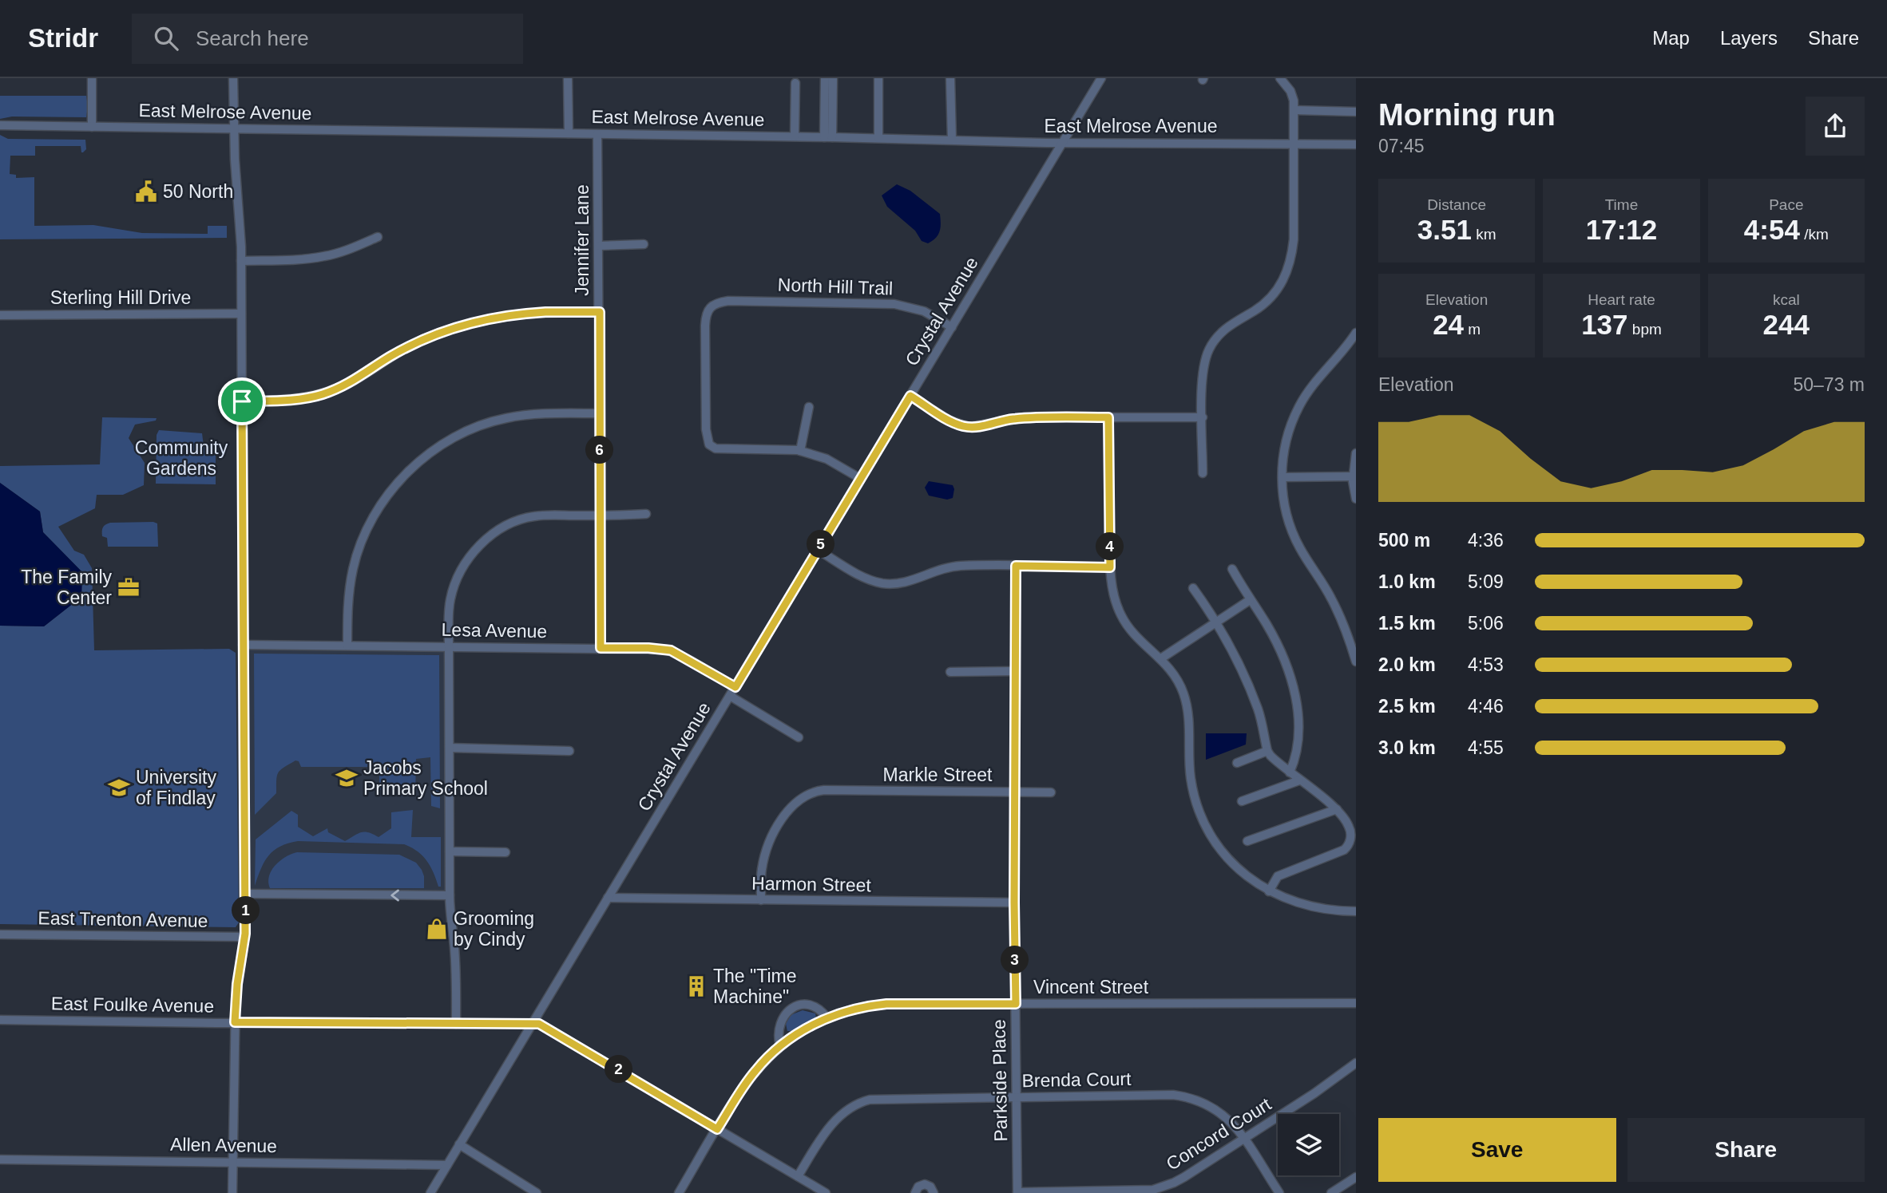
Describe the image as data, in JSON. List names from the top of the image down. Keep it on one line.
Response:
{"streets":{"street":["East Melrose Avenue","Jennifer Lane","North Hill Trail","Sterling Hill Drive","Crystal Avenue","Lesa Avenue","Markle Street","Harmon Street","East Trenton Avenue","Vincent Street","East Foulke Avenue","Brenda Court","Parkside Place","Concord Court","Allen Avenue"]},"crossings":[["East Melrose Avenue","Jennifer Lane"],["East Melrose Avenue","Crystal Avenue"],["Jennifer Lane","Lesa Avenue"],["North Hill Trail","Crystal Avenue"],["Crystal Avenue","Lesa Avenue"],["Crystal Avenue","Harmon Street"],["Crystal Avenue","East Foulke Avenue"],["Crystal Avenue","Allen Avenue"],["Markle Street","Harmon Street"],["Markle Street","Parkside Place"],["Harmon Street","Parkside Place"],["Vincent Street","Parkside Place"],["Brenda Court","Parkside Place"],["Brenda Court","Concord Court"],["Parkside Place","Concord Court"]],"parks":["Community Gardens"],"places":{"public building":["50 North"],"office":["The Family Center"],"school or university":["Jacobs Primary School","University of Findlay"],"shop":["Grooming by Cindy"],"building":["The \"Time Machine\""]},"page":{"header":"Stridr","search":"Search here","nav":["Map","Layers","Share"],"heading":["Morning run","07:45"],"stats":[["Distance","3.51 km"],["Time","17:12"],["Pace","4:54 /km"],["Elevation","24 m"],["Heart rate","137 bpm"],["kcal","244"]],"chart":["Elevation","50–73 m"],"pins":["6","5","4","1","3","2"],"list":[{"name":"500 m","note":"4:36"},{"name":"1.0 km","note":"5:09"},{"name":"1.5 km","note":"5:06"},{"name":"2.0 km","note":"4:53"},{"name":"2.5 km","note":"4:46"},{"name":"3.0 km","note":"4:55"}],"buttons":["Save","Share"]}}
